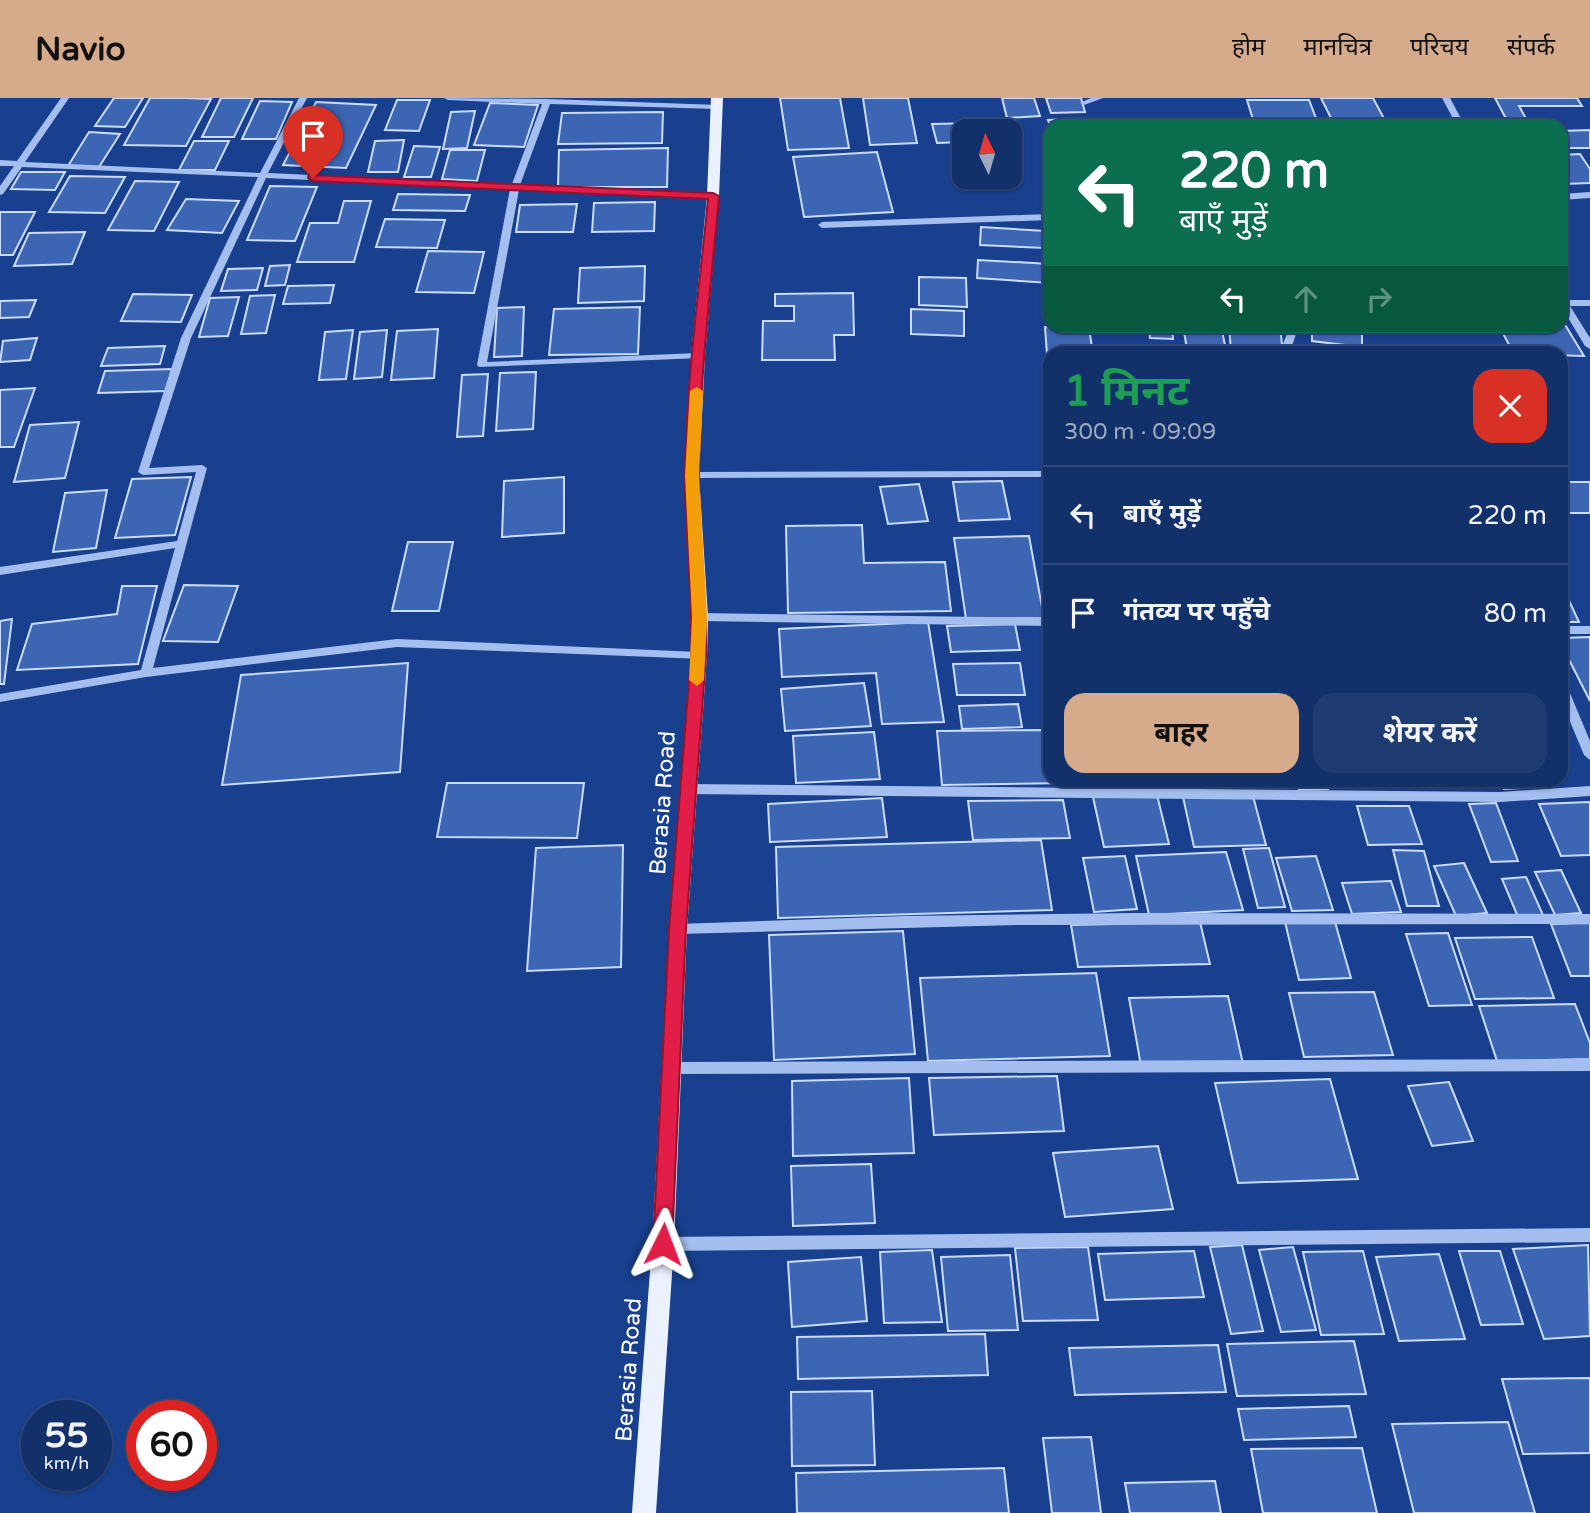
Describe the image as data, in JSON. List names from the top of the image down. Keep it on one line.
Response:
{"streets":{"main road":["Berasia Road"]},"north":"top","page":{"header":"Navio","nav":["होम","मानचित्र","परिचय","संपर्क"],"turn":["220 m","बाएँ मुड़ें"],"heading":["1 मिनट","300 m · 09:09"],"list":[{"name":"बाएँ मुड़ें","value":"220 m"},{"name":"गंतव्य पर पहुँचे","value":"80 m"}],"buttons":["बाहर","शेयर करें"],"speed":"55 km/h","limit":"60"}}
